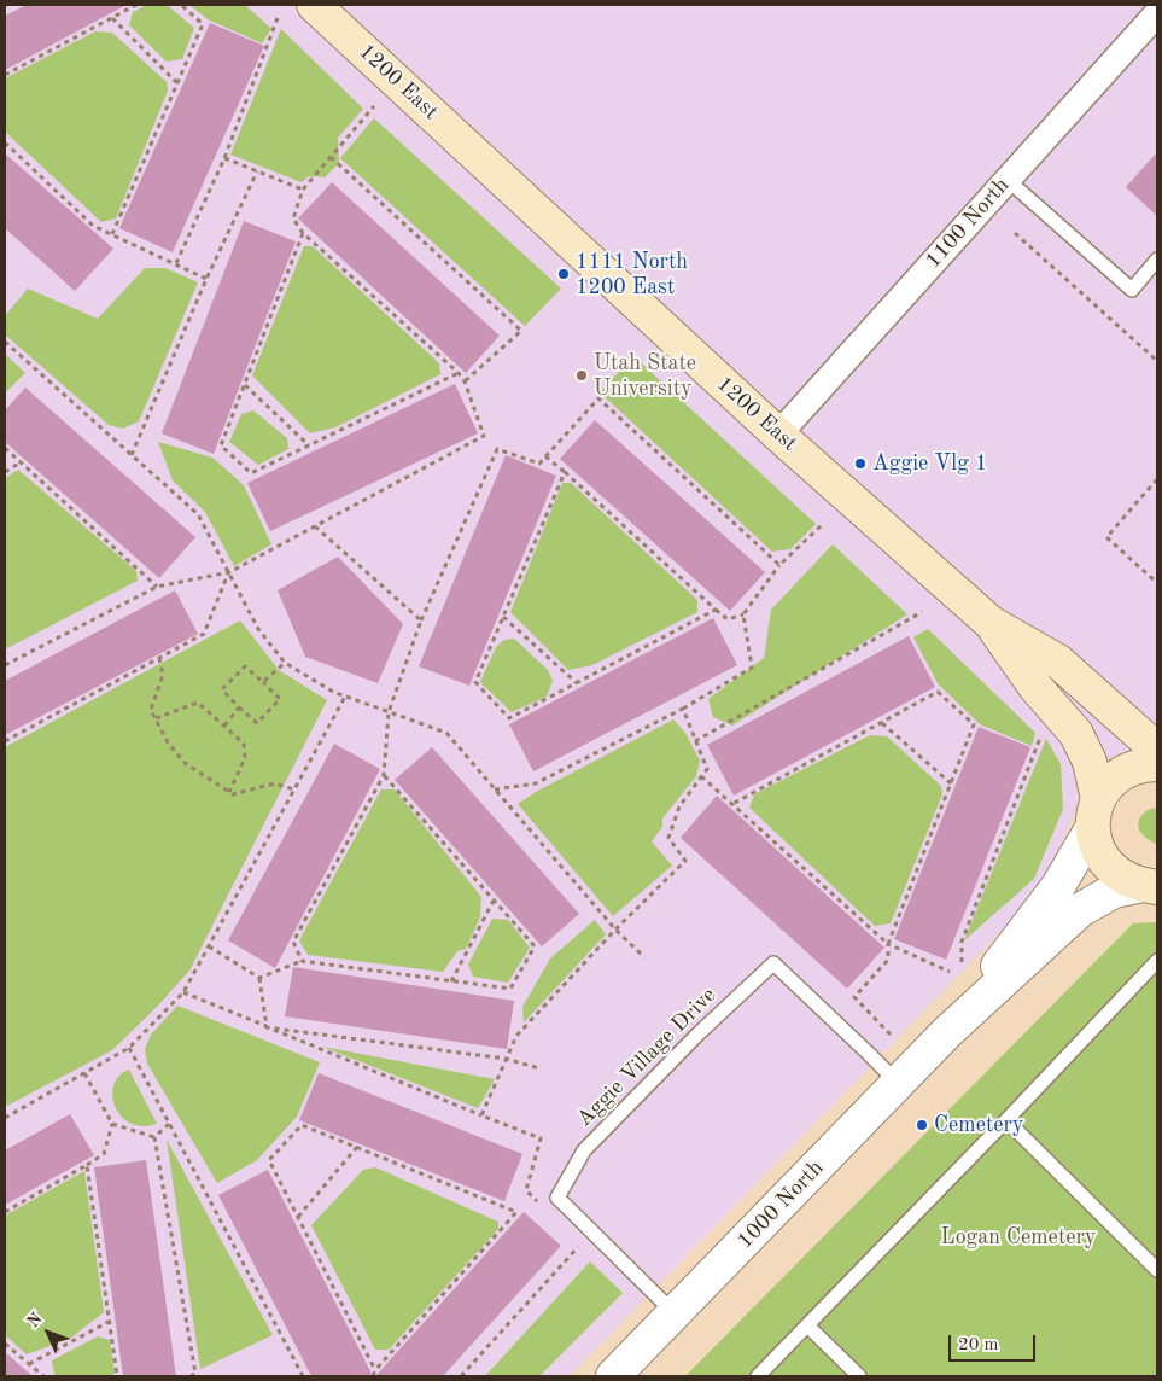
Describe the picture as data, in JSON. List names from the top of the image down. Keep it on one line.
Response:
{"streets":{"main road":["1200 East"],"street":["1100 North","1000 North"],"lane":["Aggie Village Drive"]},"crossings":[["1200 East","1100 North"],["1200 East","1000 North"],["Aggie Village Drive","1000 North"]],"parks":["Logan Cemetery"],"places":["1111 North 1200 East","Utah State University","Aggie Vlg 1","Cemetery"],"scale_bar":"20 m","north":"top left"}
